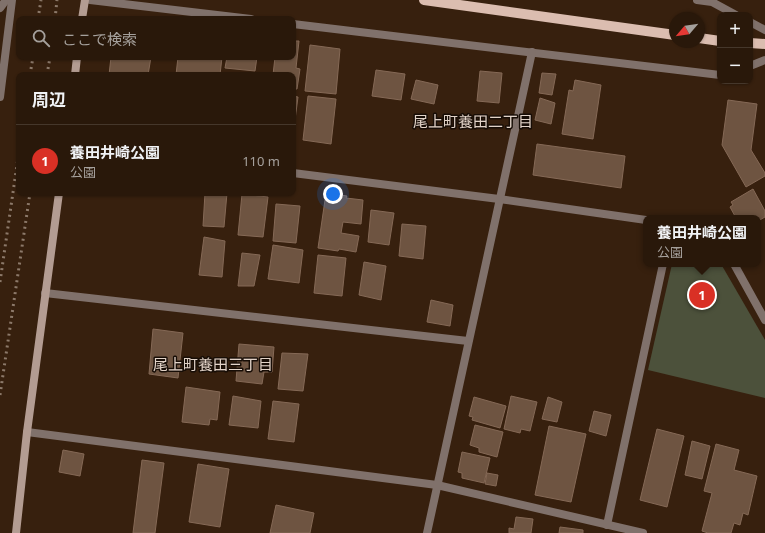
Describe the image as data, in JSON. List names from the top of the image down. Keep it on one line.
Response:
{"districts":["尾上町養田二丁目","尾上町養田三丁目"],"north":"bottom left","page":{"map_buttons":["+","−"],"search":"ここで検索","heading":"周辺","list":[{"mark":"1","name":"養田井崎公園","note":"公園","value":"110 m"}],"popup":["養田井崎公園","公園"],"pins":"1"}}
